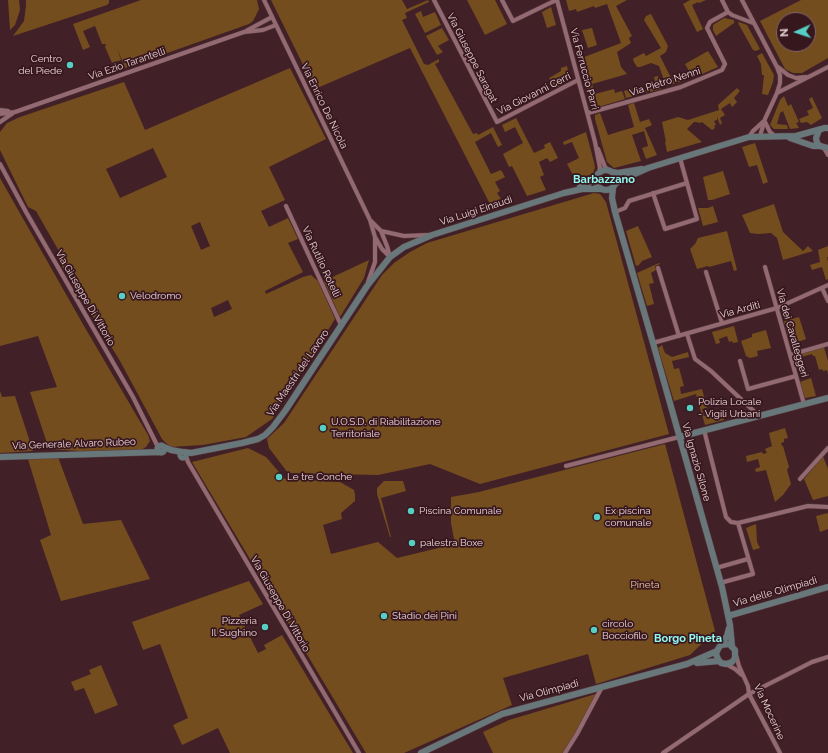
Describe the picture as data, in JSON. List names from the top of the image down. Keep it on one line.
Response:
{"streets":{"street":["Via Giuseppe Saragat","Via Ezio Tarantelli","Via Ferruccio Parri","Via Pietro Nenni","Via Giovanni Cerri","Via Enrico De Nicola","Via Luigi Einaudi","Via Rutilio Rotelli","Via Giuseppe Di Vittorio","Via Arditi","Via dei Cavalleggeri","Via Maestri del Lavoro","Via Generale Alvaro Rubeo","Via Ignazio Silone","Via delle Olimpiadi","Via Olimpiadi","Via Mocerine"]},"crossings":[["Via Giuseppe Saragat","Via Giovanni Cerri"],["Via Ferruccio Parri","Via Pietro Nenni"],["Via Ferruccio Parri","Via Giovanni Cerri"],["Via Ferruccio Parri","Via Luigi Einaudi"],["Via Ferruccio Parri","Via Ignazio Silone"],["Via Luigi Einaudi","Via Maestri del Lavoro"],["Via Luigi Einaudi","Via Ignazio Silone"],["Via Rutilio Rotelli","Via Maestri del Lavoro"],["Via Giuseppe Di Vittorio","Via Maestri del Lavoro"],["Via Giuseppe Di Vittorio","Via Generale Alvaro Rubeo"],["Via Arditi","Via dei Cavalleggeri"],["Via Arditi","Via Ignazio Silone"],["Via Maestri del Lavoro","Via Generale Alvaro Rubeo"],["Via Ignazio Silone","Via delle Olimpiadi"],["Via Ignazio Silone","Via Olimpiadi"],["Via Ignazio Silone","Via Mocerine"],["Via Olimpiadi","Via Mocerine"]],"districts":["Barbazzano","Borgo Pineta"],"parks":["Pineta"],"places":["Centro del Piede","Velodromo","Polizia Locale - Vigili Urbani","U.O.S.D. di Riabilitazione Territoriale","Le tre Conche","Piscina Comunale","Ex piscina comunale","palestra Boxe","Stadio dei Pini","Pizzeria Il Sughino","circolo Bocciofilo"],"north":"left"}
